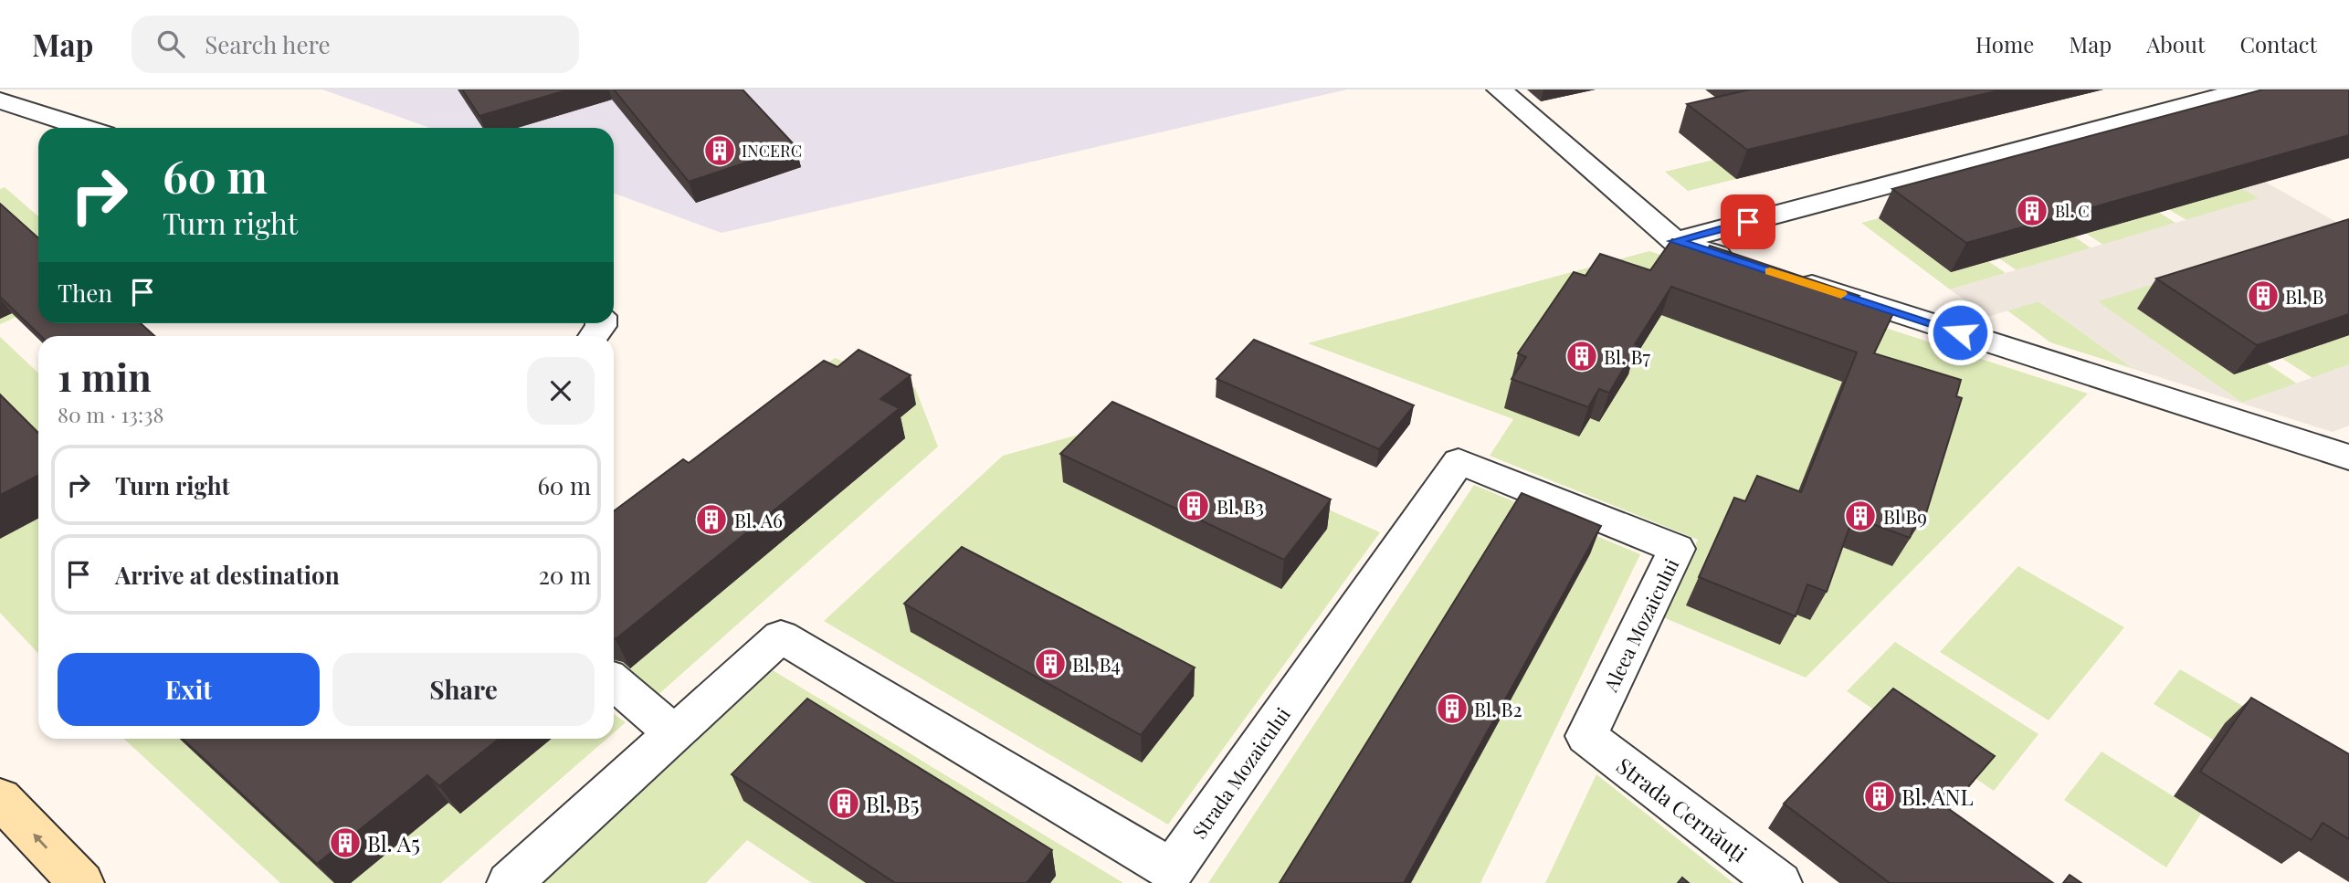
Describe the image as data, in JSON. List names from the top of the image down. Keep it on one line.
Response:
{"streets":{"street":["Aleea Mozaicului","Strada Mozaicului","Strada Cernăuți"]},"crossings":[["Aleea Mozaicului","Strada Mozaicului"],["Aleea Mozaicului","Strada Cernăuți"]],"places":{"building":["INCERC","Bl. C","Bl. B","Bl. B7","Bl. B3","Bl B9","Bl. A6","Bl. B4","Bl. B2","Bl. ANL","Bl. B5","Bl. A5"]},"page":{"header":"Map","search":"Search here","nav":["Home","Map","About","Contact"],"turn":["60 m","Turn right"],"then":"Then","heading":["1 min","80 m · 13:38"],"list":[{"name":"Turn right","value":"60 m"},{"name":"Arrive at destination","value":"20 m"}],"buttons":["Exit","Share"]}}
